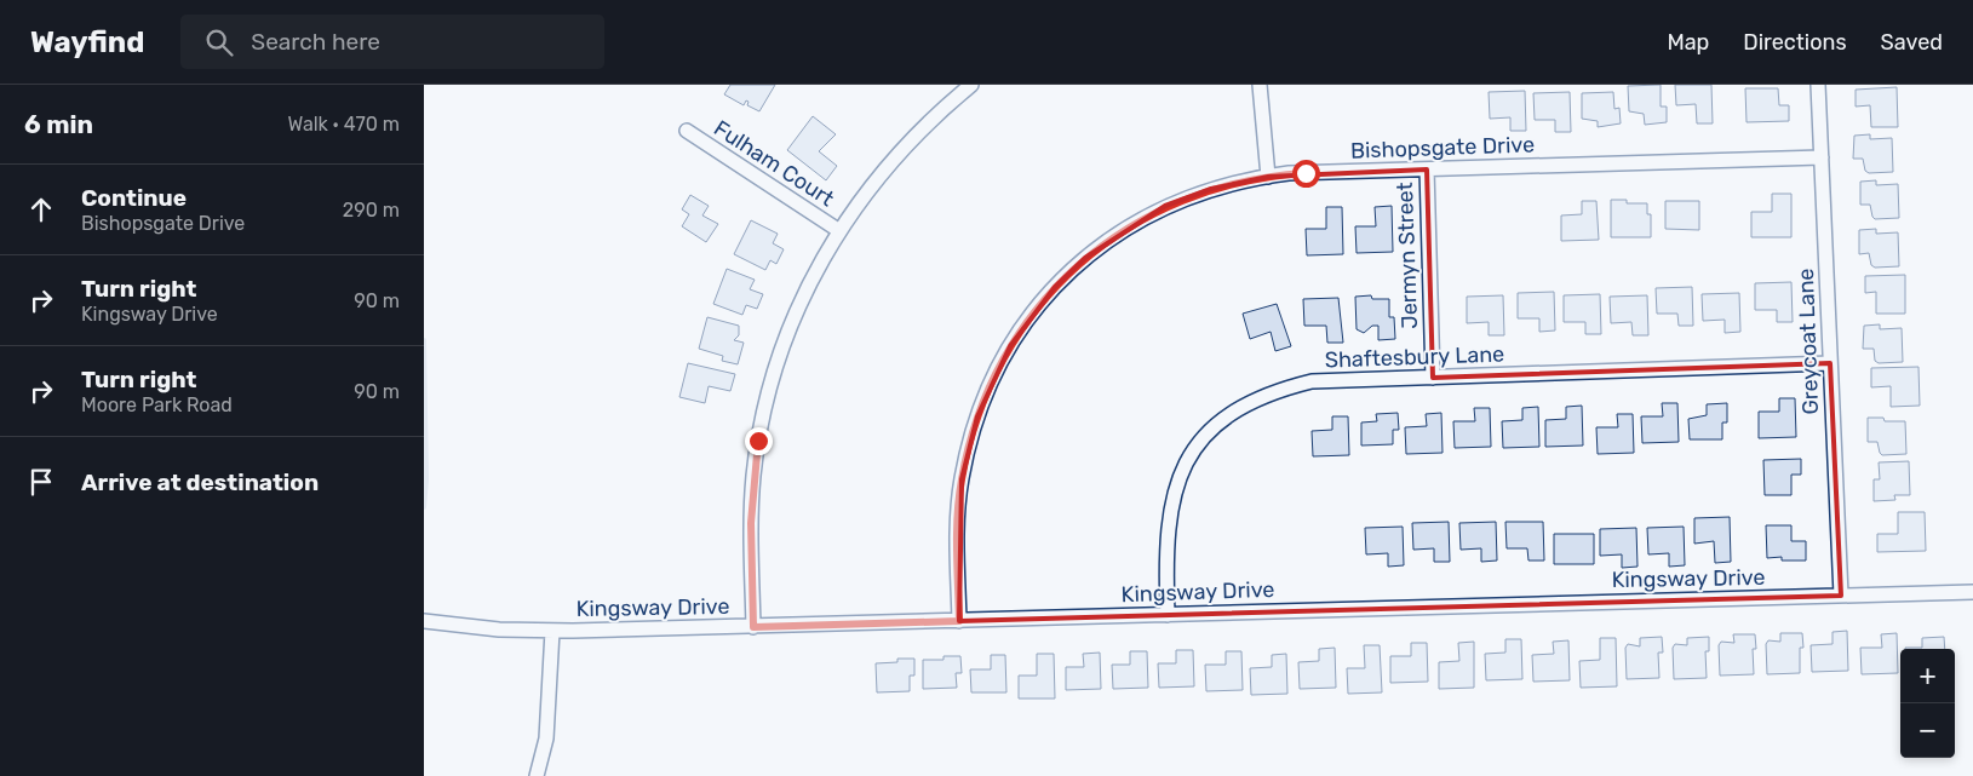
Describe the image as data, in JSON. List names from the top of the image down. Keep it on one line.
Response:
{"streets":{"street":["Bishopsgate Drive","Fulham Court","Jermyn Street","Greycoat Lane","Shaftesbury Lane","Kingsway Drive"]},"crossings":[["Bishopsgate Drive","Jermyn Street"],["Bishopsgate Drive","Greycoat Lane"],["Bishopsgate Drive","Kingsway Drive"],["Jermyn Street","Shaftesbury Lane"],["Greycoat Lane","Shaftesbury Lane"],["Greycoat Lane","Kingsway Drive"],["Shaftesbury Lane","Kingsway Drive"]],"page":{"header":"Wayfind","search":"Search here","nav":["Map","Directions","Saved"],"heading":["6 min","Walk · 470 m"],"list":[["Continue","Bishopsgate Drive","290 m"],["Turn right","Kingsway Drive","90 m"],["Turn right","Moore Park Road","90 m"],"Arrive at destination"],"map_buttons":["+","−"]}}
